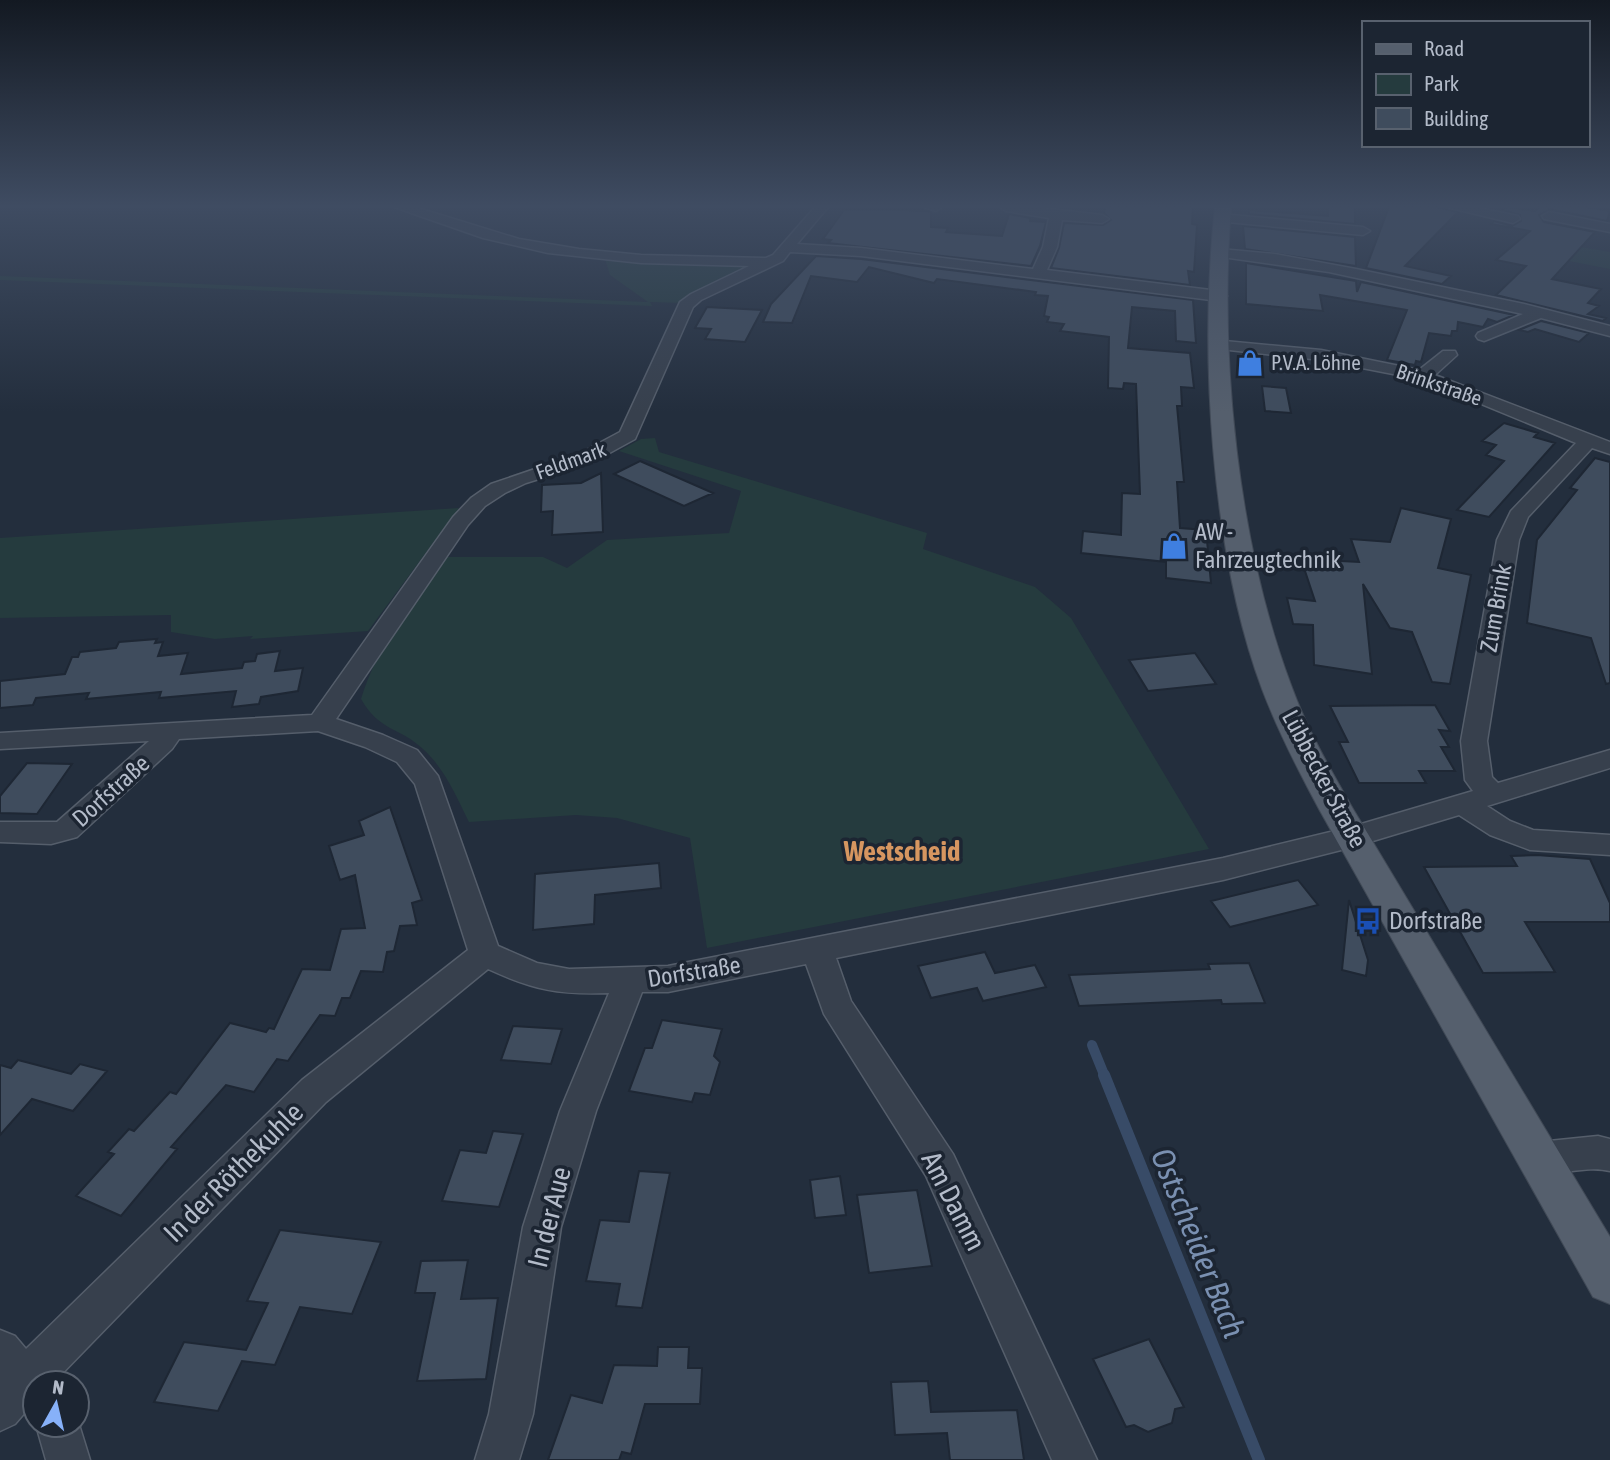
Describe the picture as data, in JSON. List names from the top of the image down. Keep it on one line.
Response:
{"streets":{"main road":["Lübbecker Straße"],"street":["Brinkstraße","Feldmark","Zum Brink","Dorfstraße","In der Röthekuhle","Am Damm","In der Aue"]},"crossings":[["Brinkstraße","Zum Brink"],["Brinkstraße","Lübbecker Straße"],["Feldmark","Dorfstraße"],["Zum Brink","Dorfstraße"],["Lübbecker Straße","Dorfstraße"],["Dorfstraße","In der Röthekuhle"],["Dorfstraße","Am Damm"],["Dorfstraße","In der Aue"]],"districts":["Westscheid"],"water":["Ostscheider Bach"],"places":{"shop":["P.V.A. Löhne","AW - Fahrzeugtechnik"],"bus stop":["Dorfstraße"]},"legend":["Road","Park","Building"],"north":"top"}
